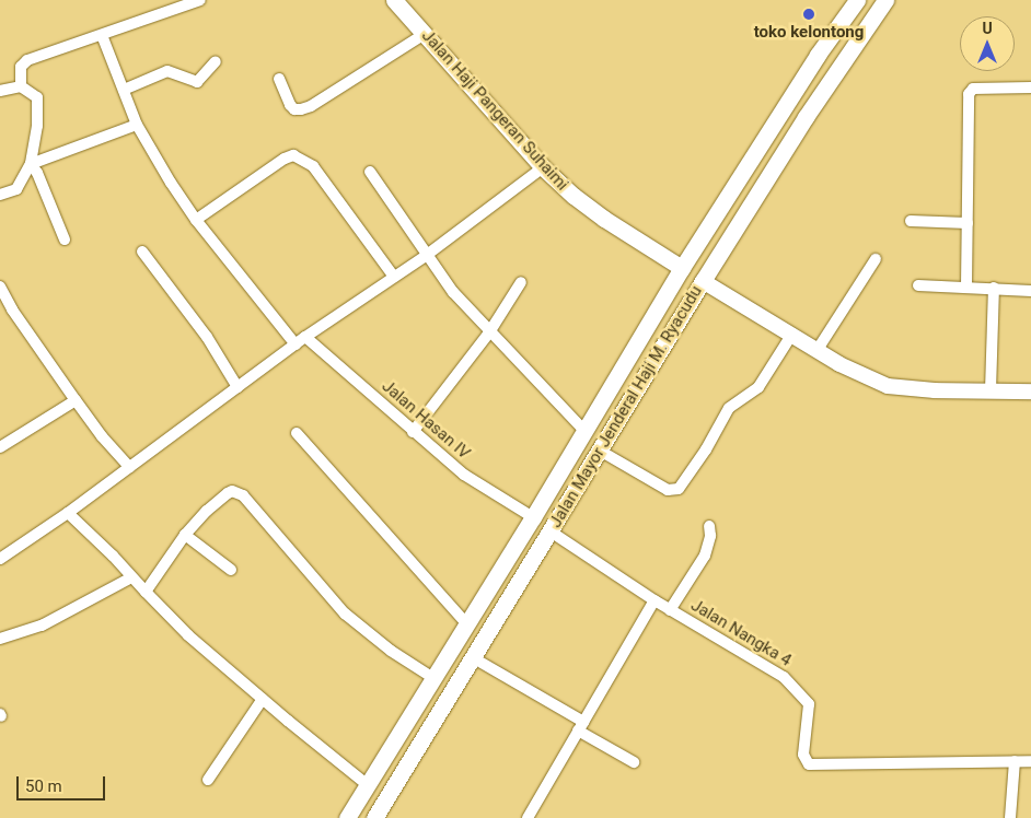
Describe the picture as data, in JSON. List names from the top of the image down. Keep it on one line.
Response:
{"streets":{"main road":["Jalan Haji Pangeran Suhaimi","Jalan Mayor Jenderal Haji M. Ryacudu"],"street":["Jalan Hasan IV","Jalan Nangka 4"]},"crossings":[["Jalan Haji Pangeran Suhaimi","Jalan Mayor Jenderal Haji M. Ryacudu"],["Jalan Mayor Jenderal Haji M. Ryacudu","Jalan Hasan IV"],["Jalan Mayor Jenderal Haji M. Ryacudu","Jalan Nangka 4"]],"places":["toko kelontong"],"scale_bar":"50 m","north":"top"}
